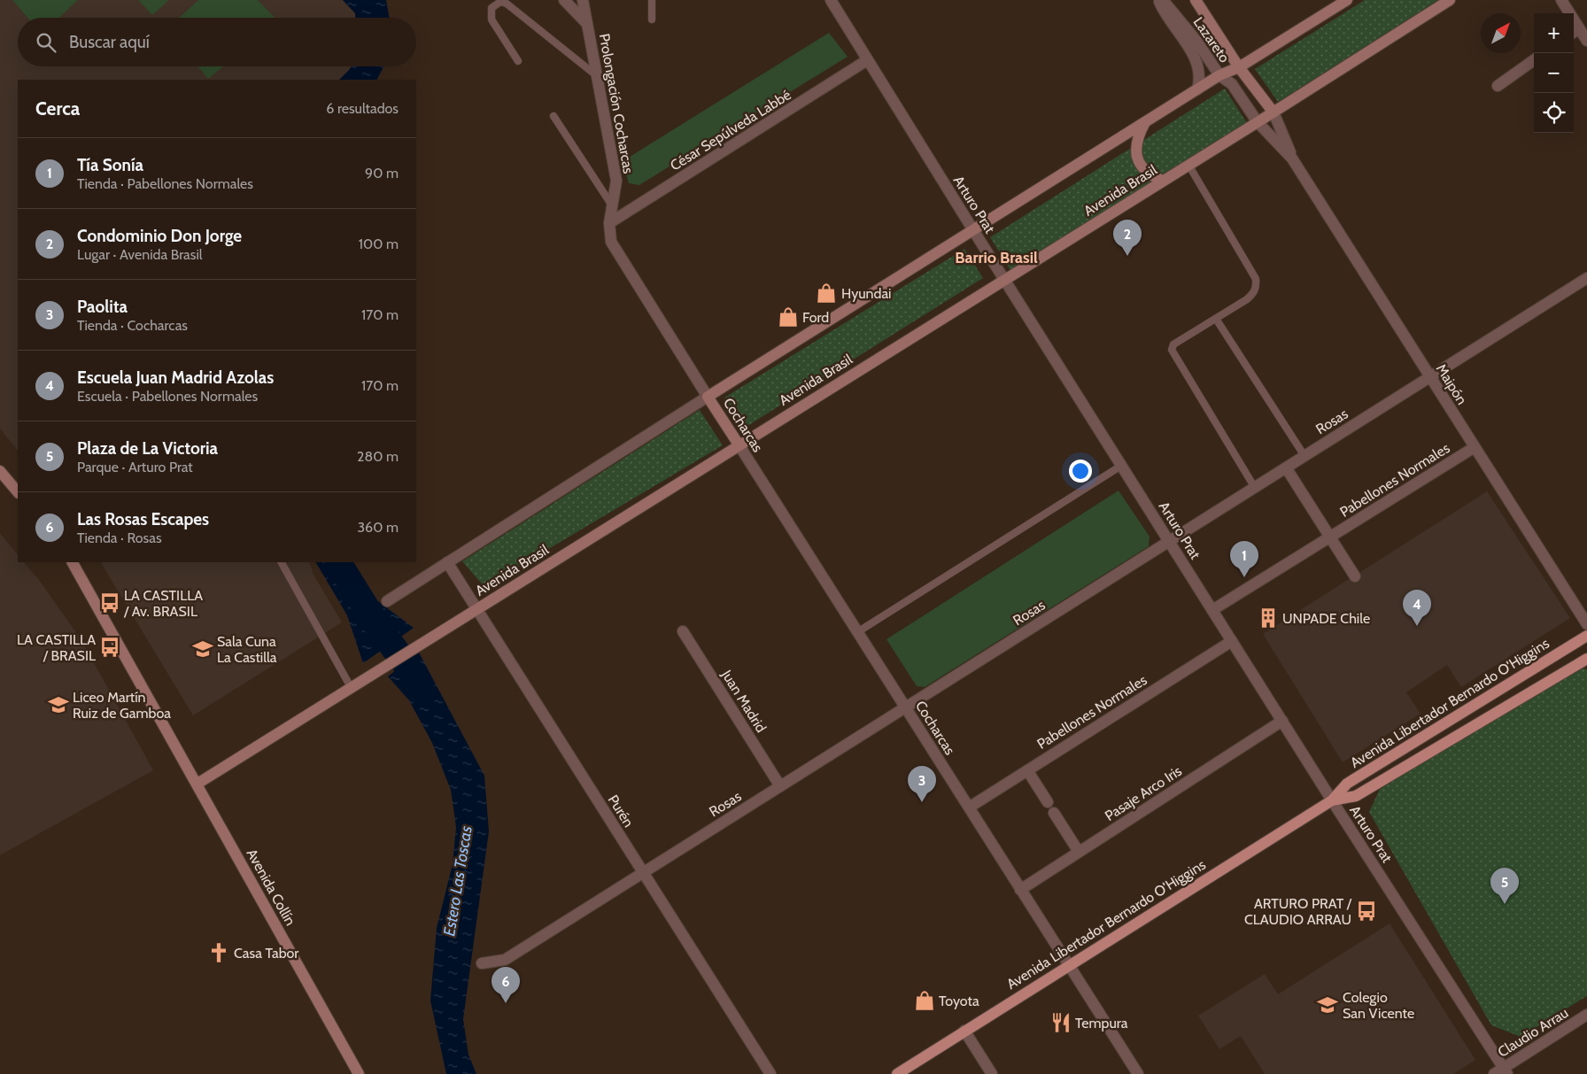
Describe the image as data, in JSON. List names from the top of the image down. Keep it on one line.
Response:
{"streets":{"main road":["Avenida Brasil","Maipón","Cocharcas","Avenida Libertador Bernardo O'Higgins","Avenida Collín"],"street":["Lazareto","Prolongación Cocharcas","César Sepúlveda Labbé","Arturo Prat","Rosas","Pabellones Normales","Juan Madrid","Pasaje Arco Iris","Purén","Claudio Arrau"]},"crossings":[["Lazareto","Maipón"],["Prolongación Cocharcas","César Sepúlveda Labbé"],["Prolongación Cocharcas","Cocharcas"],["César Sepúlveda Labbé","Arturo Prat"],["Avenida Brasil","Arturo Prat"],["Avenida Brasil","Maipón"],["Avenida Brasil","Cocharcas"],["Avenida Brasil","Purén"],["Avenida Brasil","Avenida Collín"],["Arturo Prat","Rosas"],["Arturo Prat","Pabellones Normales"],["Arturo Prat","Avenida Libertador Bernardo O'Higgins"],["Arturo Prat","Pasaje Arco Iris"],["Arturo Prat","Claudio Arrau"],["Maipón","Rosas"],["Maipón","Pabellones Normales"],["Rosas","Cocharcas"],["Rosas","Juan Madrid"],["Rosas","Purén"],["Cocharcas","Pabellones Normales"],["Cocharcas","Avenida Libertador Bernardo O'Higgins"],["Cocharcas","Pasaje Arco Iris"]],"districts":["Barrio Brasil"],"water":["Estero Las Toscas"],"places":{"shop":["Hyundai","Ford","Toyota"],"bus stop":["LA CASTILLA / Av. BRASIL","LA CASTILLA / BRASIL","ARTURO PRAT / CLAUDIO ARRAU"],"building":["UNPADE Chile"],"school or university":["Sala Cuna La Castilla","Liceo Martín Ruiz de Gamboa","Colegio San Vicente"],"church":["Casa Tabor"],"restaurant":["Tempura"]},"north":"top right","page":{"map_buttons":["+","−"],"search":"Buscar aquí","heading":["Cerca","6 resultados"],"list":[{"mark":"1","name":"Tía Sonía","note":"Tienda · Pabellones Normales","value":"90 m"},{"mark":"2","name":"Condominio Don Jorge","note":"Lugar · Avenida Brasil","value":"100 m"},{"mark":"3","name":"Paolita","note":"Tienda · Cocharcas","value":"170 m"},{"mark":"4","name":"Escuela Juan Madrid Azolas","note":"Escuela · Pabellones Normales","value":"170 m"},{"mark":"5","name":"Plaza de La Victoria","note":"Parque · Arturo Prat","value":"280 m"},{"mark":"6","name":"Las Rosas Escapes","note":"Tienda · Rosas","value":"360 m"}],"pins":["2","1","4","3","5","6"]}}
